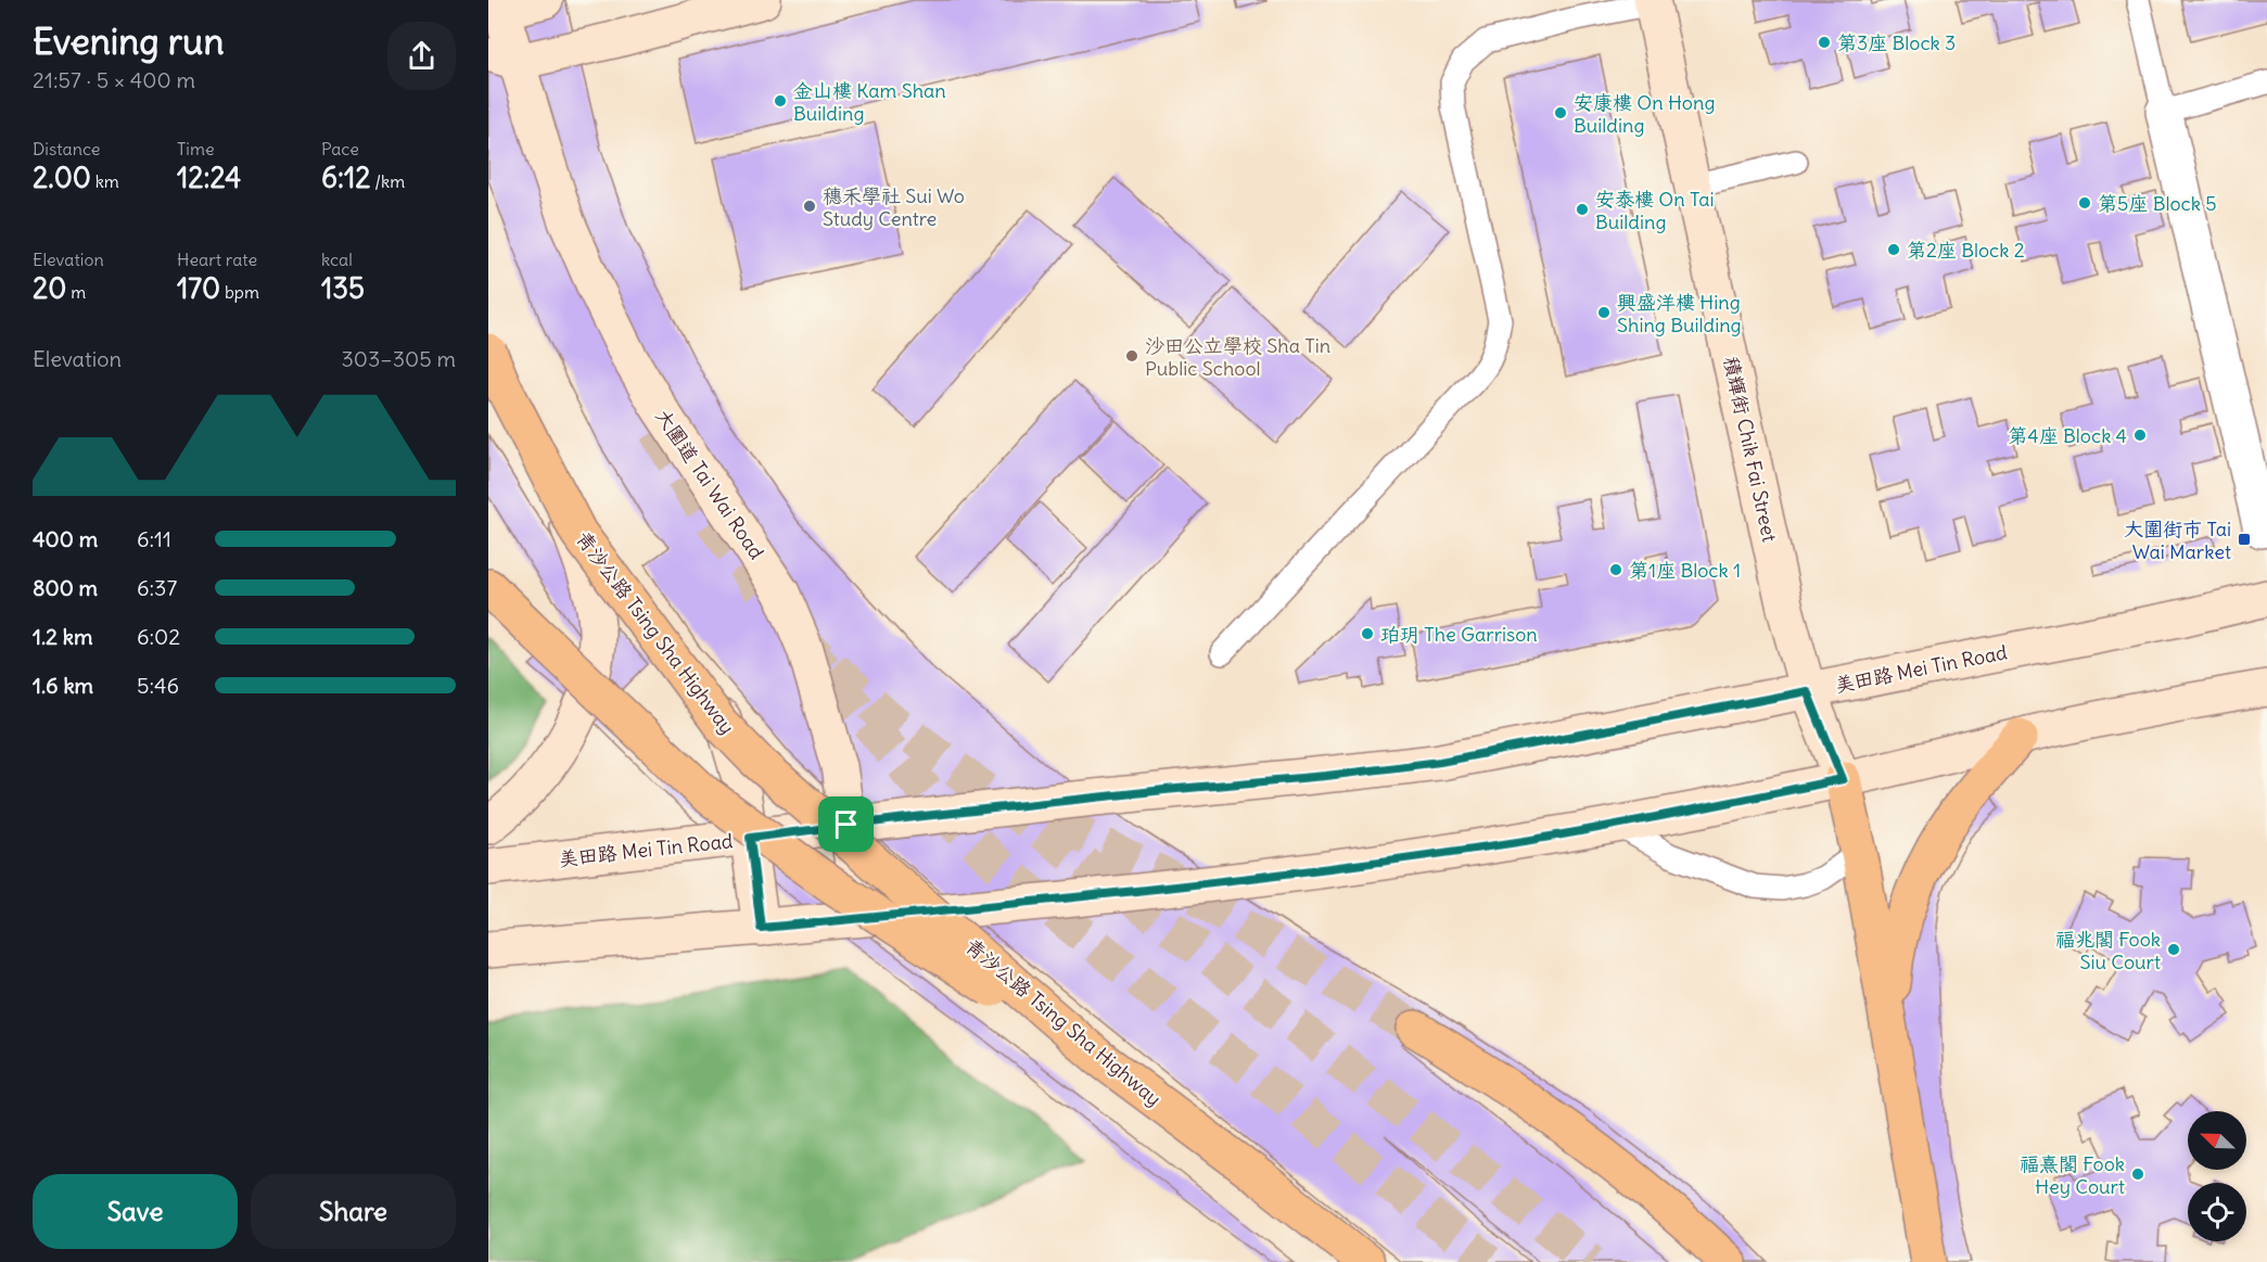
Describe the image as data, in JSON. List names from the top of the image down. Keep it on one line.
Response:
{"streets":{"highway":["青沙公路 Tsing Sha Highway"],"main road":["積輝街 Chik Fai Street","大圍道 Tai Wai Road","美田路 Mei Tin Road"]},"crossings":[["積輝街 Chik Fai Street","美田路 Mei Tin Road"],["大圍道 Tai Wai Road","美田路 Mei Tin Road"]],"places":{"other":["第3座 Block 3","金山樓 Kam Shan Building","安康樓 On Hong Building","第5座 Block 5","穗禾學社 Sui Wo Study Centre","安泰樓 On Tai Building","第2座 Block 2","興盛洋樓 Hing Shing Building","沙田公立學校 Sha Tin Public School","第4座 Block 4","第1座 Block 1","珀玥 The Garrison","福兆閣 Fook Siu Court","福熹閣 Fook Hey Court"],"transit":["大圍街市 Tai Wai Market"]},"north":"top left","page":{"heading":["Evening run","21:57 · 5 × 400 m"],"stats":[["Distance","2.00 km"],["Time","12:24"],["Pace","6:12 /km"],["Elevation","20 m"],["Heart rate","170 bpm"],["kcal","135"]],"chart":["Elevation","303–305 m"],"list":[{"name":"400 m","note":"6:11"},{"name":"800 m","note":"6:37"},{"name":"1.2 km","note":"6:02"},{"name":"1.6 km","note":"5:46"}],"buttons":["Save","Share"]}}
